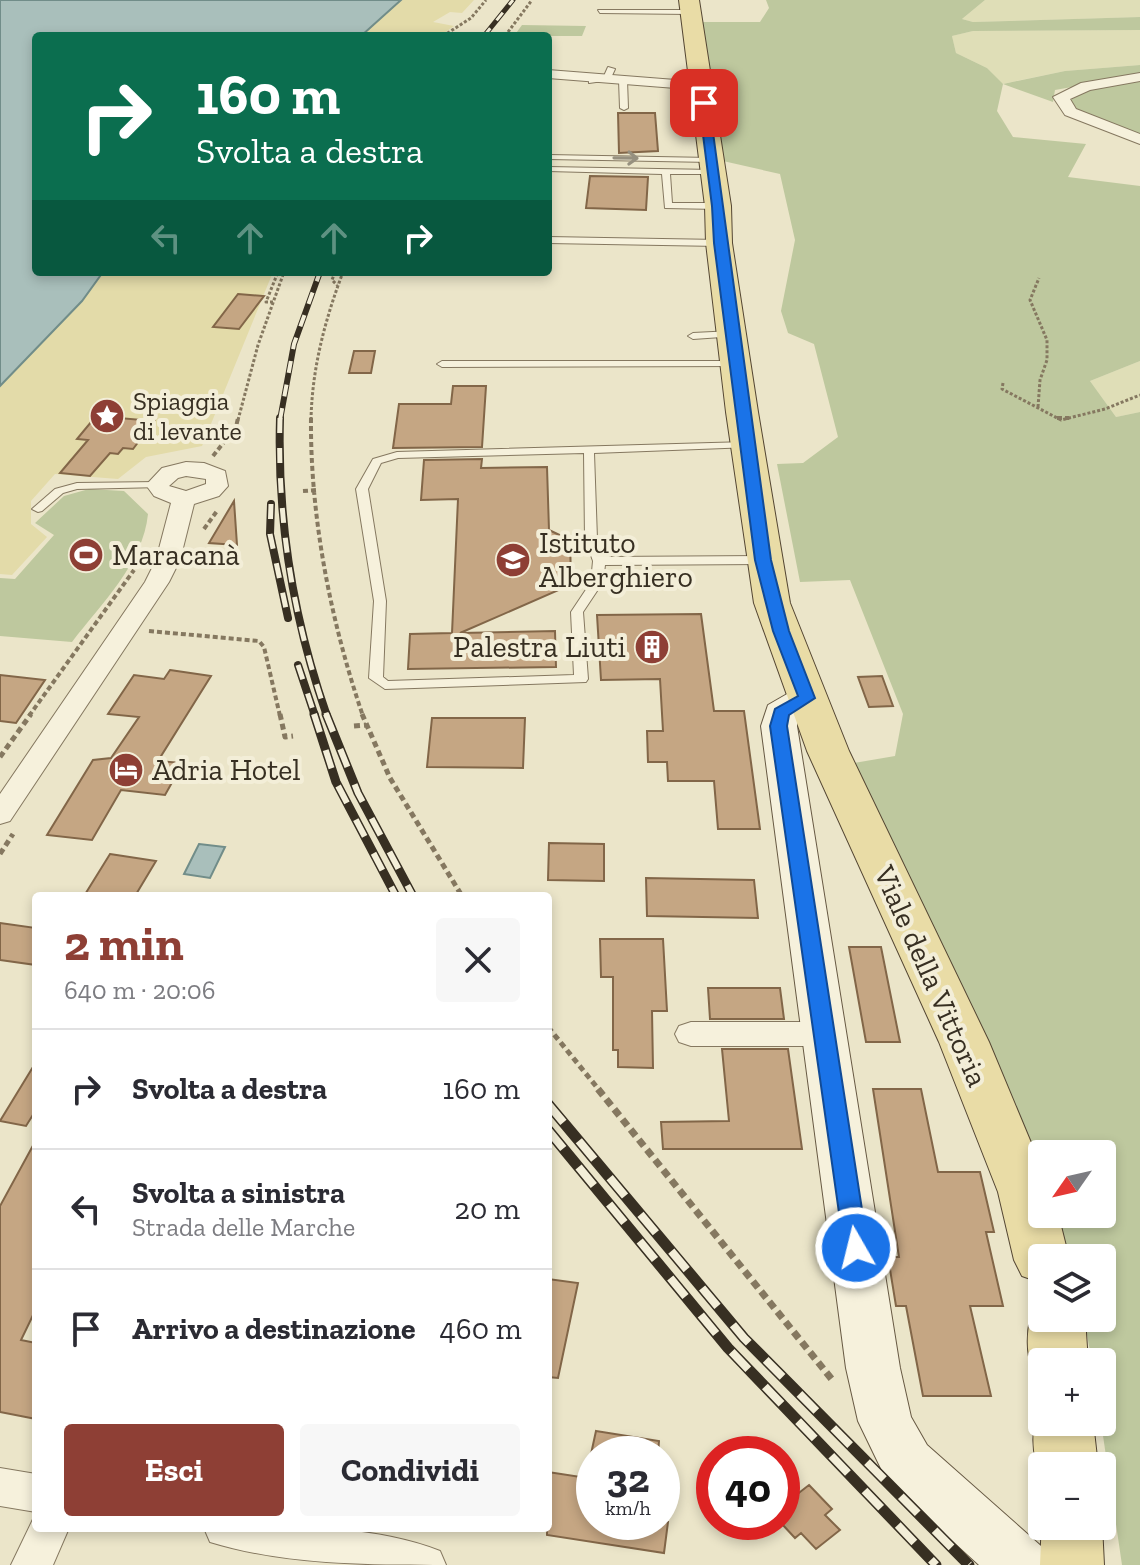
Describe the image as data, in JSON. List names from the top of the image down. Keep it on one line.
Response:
{"streets":{"main road":["Viale della Vittoria"]},"places":{"place":["Spiaggia di levante"],"sports":["Maracanà"],"school or university":["Istituto Alberghiero"],"building":["Palestra Liuti"],"hotel":["Adria Hotel"]},"north":"bottom left","page":{"turn":["160 m","Svolta a destra"],"heading":["2 min","640 m · 20:06"],"list":[{"name":"Svolta a destra","value":"160 m"},{"name":"Svolta a sinistra","note":"Strada delle Marche","value":"20 m"},{"name":"Arrivo a destinazione","value":"460 m"}],"map_buttons":["+","−"],"buttons":["Esci","Condividi"],"speed":"32 km/h","limit":"40"}}
